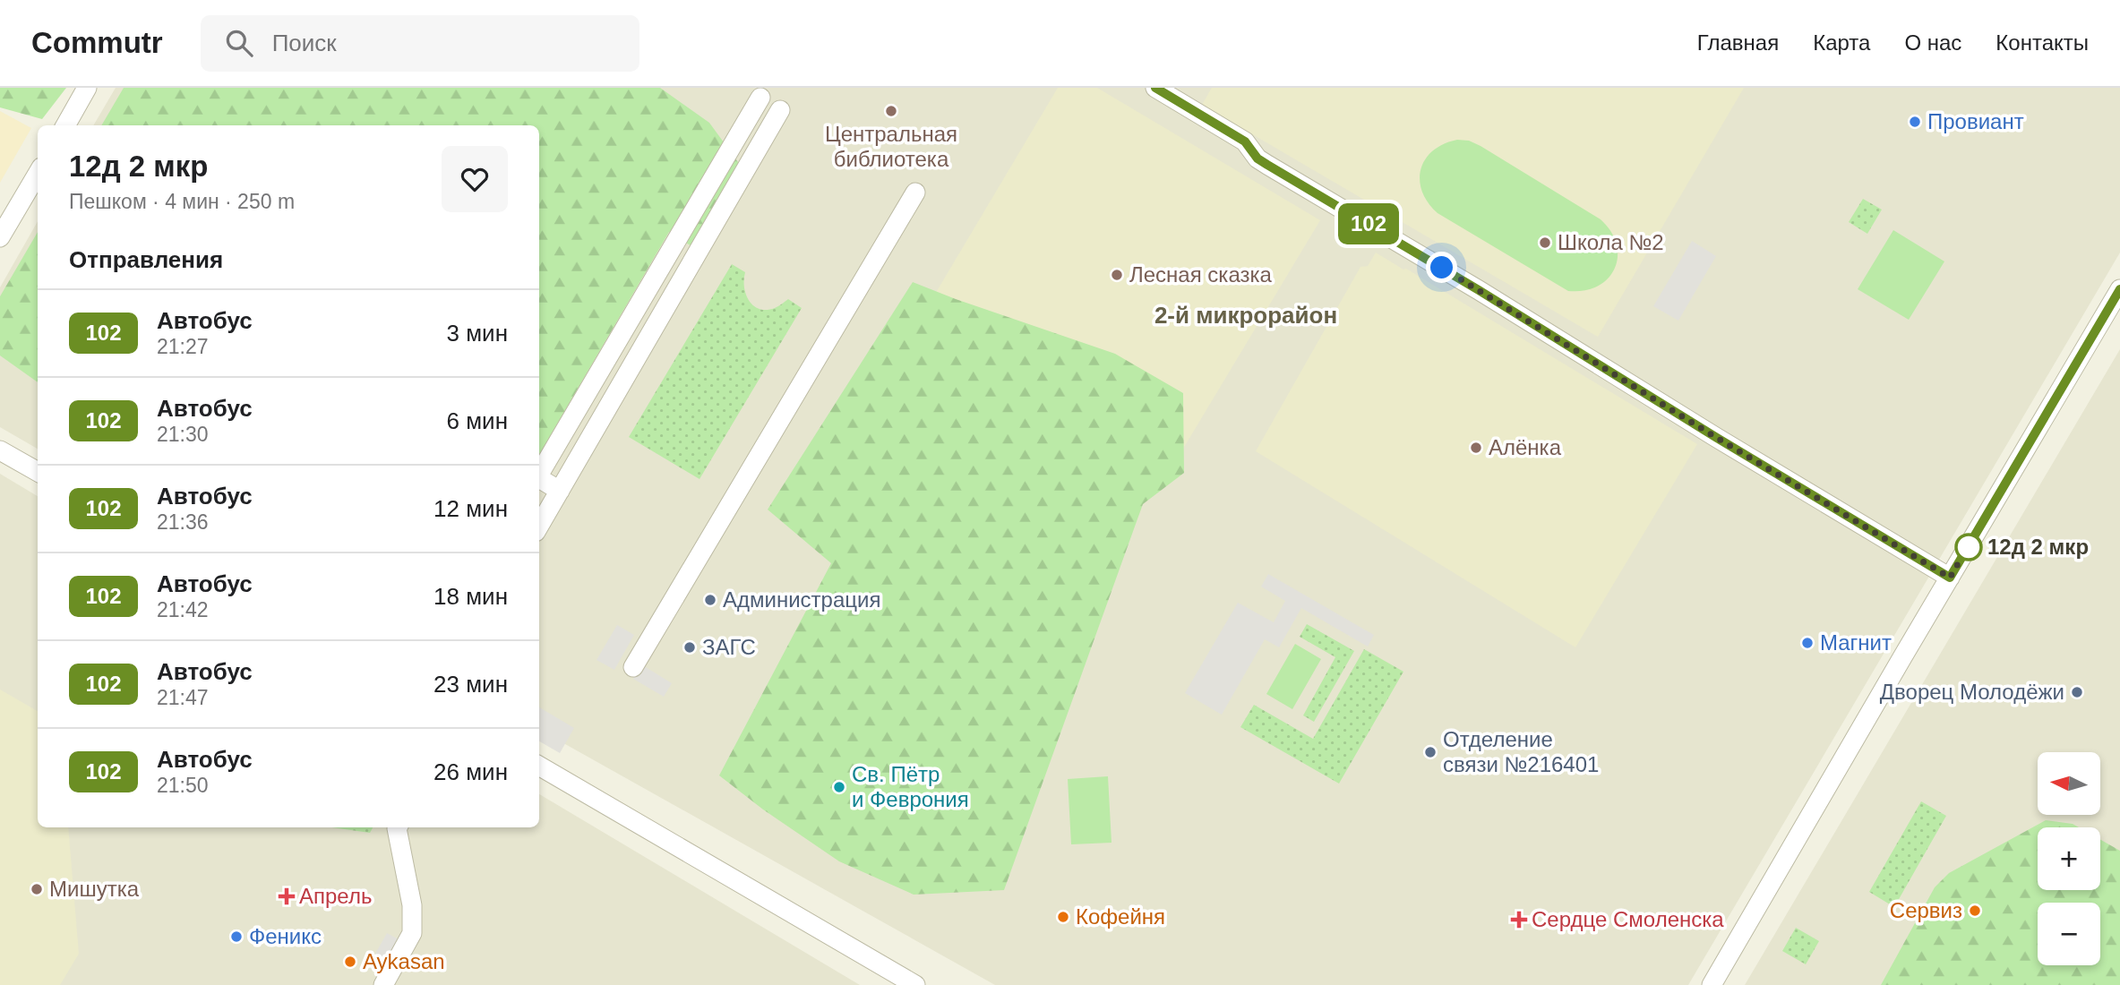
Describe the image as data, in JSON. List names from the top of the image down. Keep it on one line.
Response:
{"districts":["2-й микрорайон"],"places":{"other":["Центральная библиотека","Провиант","Школа №2","Лесная сказка","Алёнка","12д 2 мкр","Администрация","Магнит","ЗАГС","Дворец Молодёжи","Отделение связи №216401","Св. Пётр и Феврония","Мишутка","Сервиз","Кофейня","Феникс","Aykasan"],"health":["Апрель","Сердце Смоленска"]},"lines":["bus line 102"],"north":"left","page":{"header":"Commutr","search":"Поиск","nav":["Главная","Карта","О нас","Контакты"],"on_map":"102","heading":[["12д 2 мкр","Пешком · 4 мин · 250 m"],"Отправления"],"list":[{"mark":"102","name":"Автобус","note":"21:27","value":"3 мин"},{"mark":"102","name":"Автобус","note":"21:30","value":"6 мин"},{"mark":"102","name":"Автобус","note":"21:36","value":"12 мин"},{"mark":"102","name":"Автобус","note":"21:42","value":"18 мин"},{"mark":"102","name":"Автобус","note":"21:47","value":"23 мин"},{"mark":"102","name":"Автобус","note":"21:50","value":"26 мин"}],"map_buttons":["+","−"]}}
